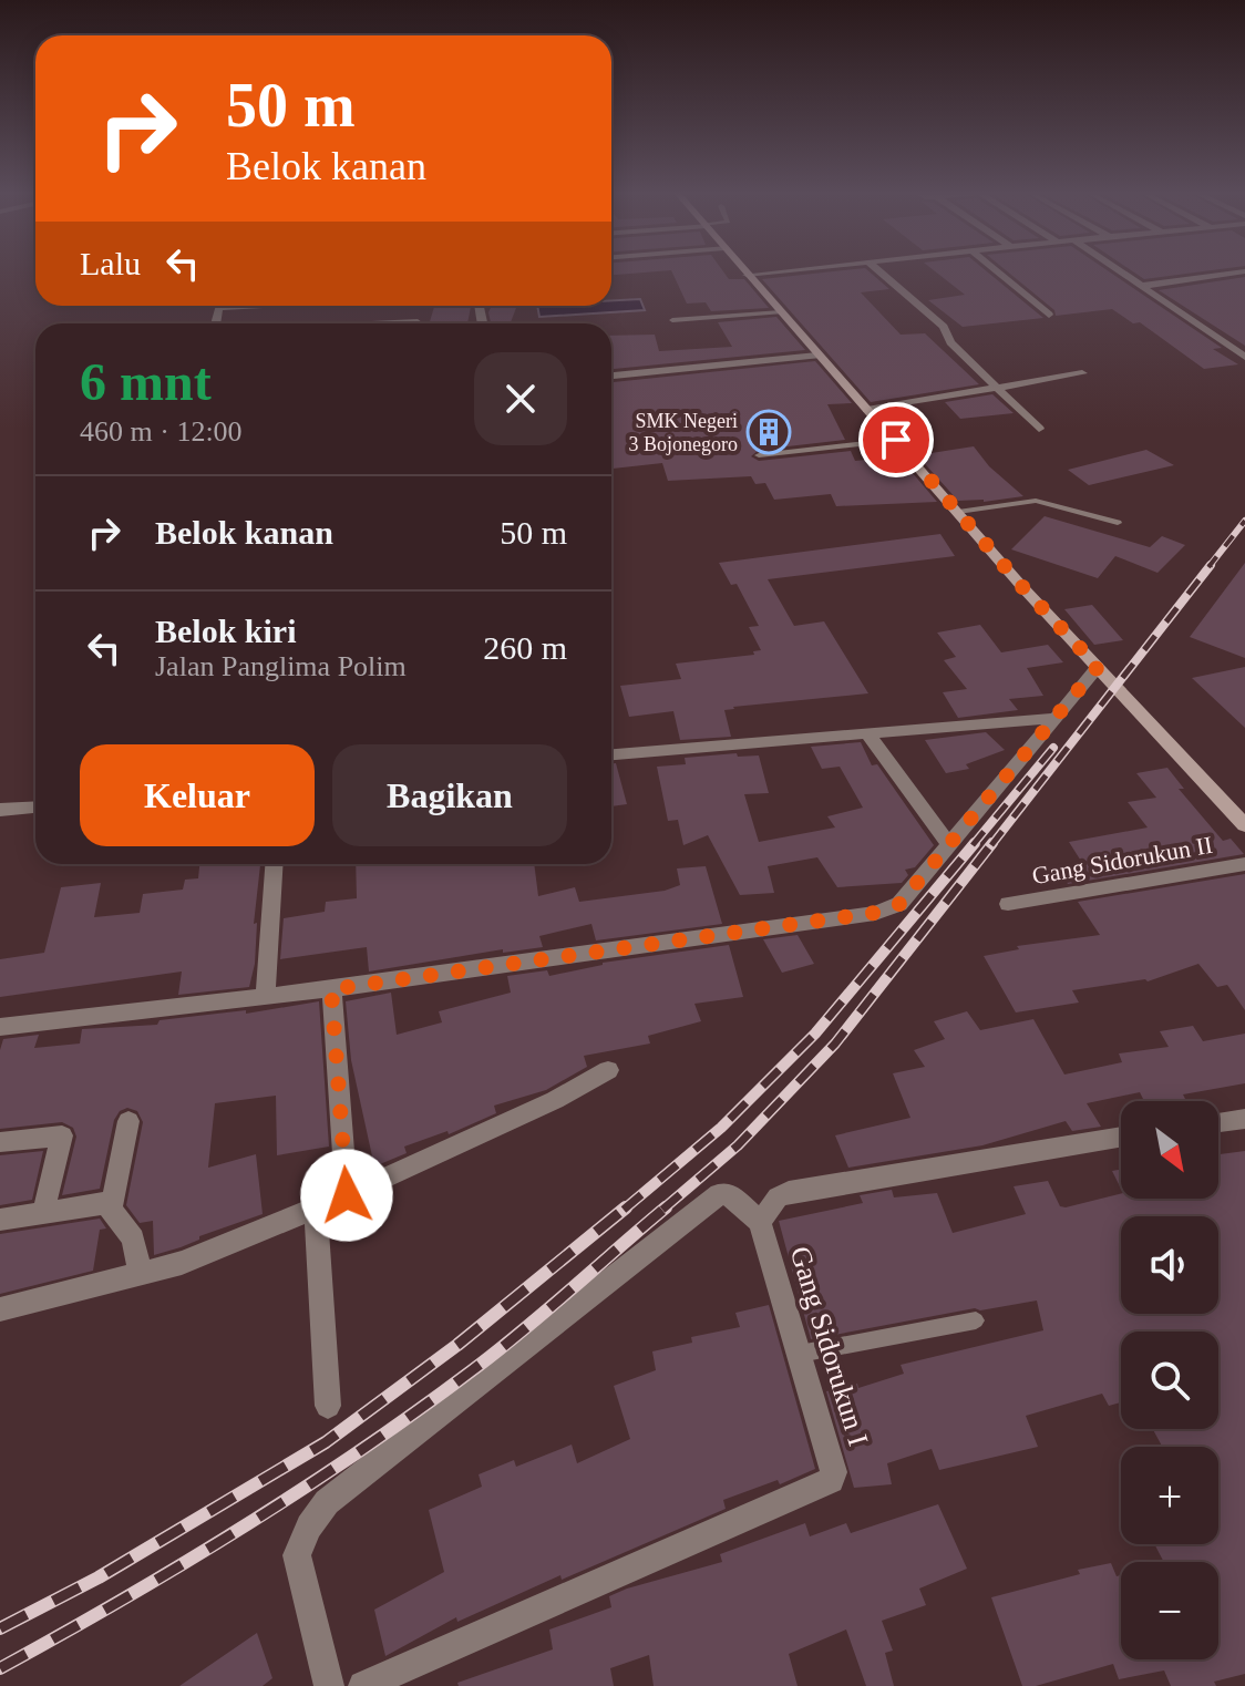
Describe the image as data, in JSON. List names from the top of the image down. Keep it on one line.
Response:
{"streets":{"street":["Gang Sidorukun II","Gang Sidorukun I"]},"places":{"building":["SMK Negeri 3 Bojonegoro"]},"north":"bottom right","page":{"turn":["50 m","Belok kanan"],"then":"Lalu","heading":["6 mnt","460 m · 12:00"],"list":[{"name":"Belok kanan","value":"50 m"},{"name":"Belok kiri","note":"Jalan Panglima Polim","value":"260 m"}],"buttons":["Keluar","Bagikan"],"map_buttons":["+","−"]}}
